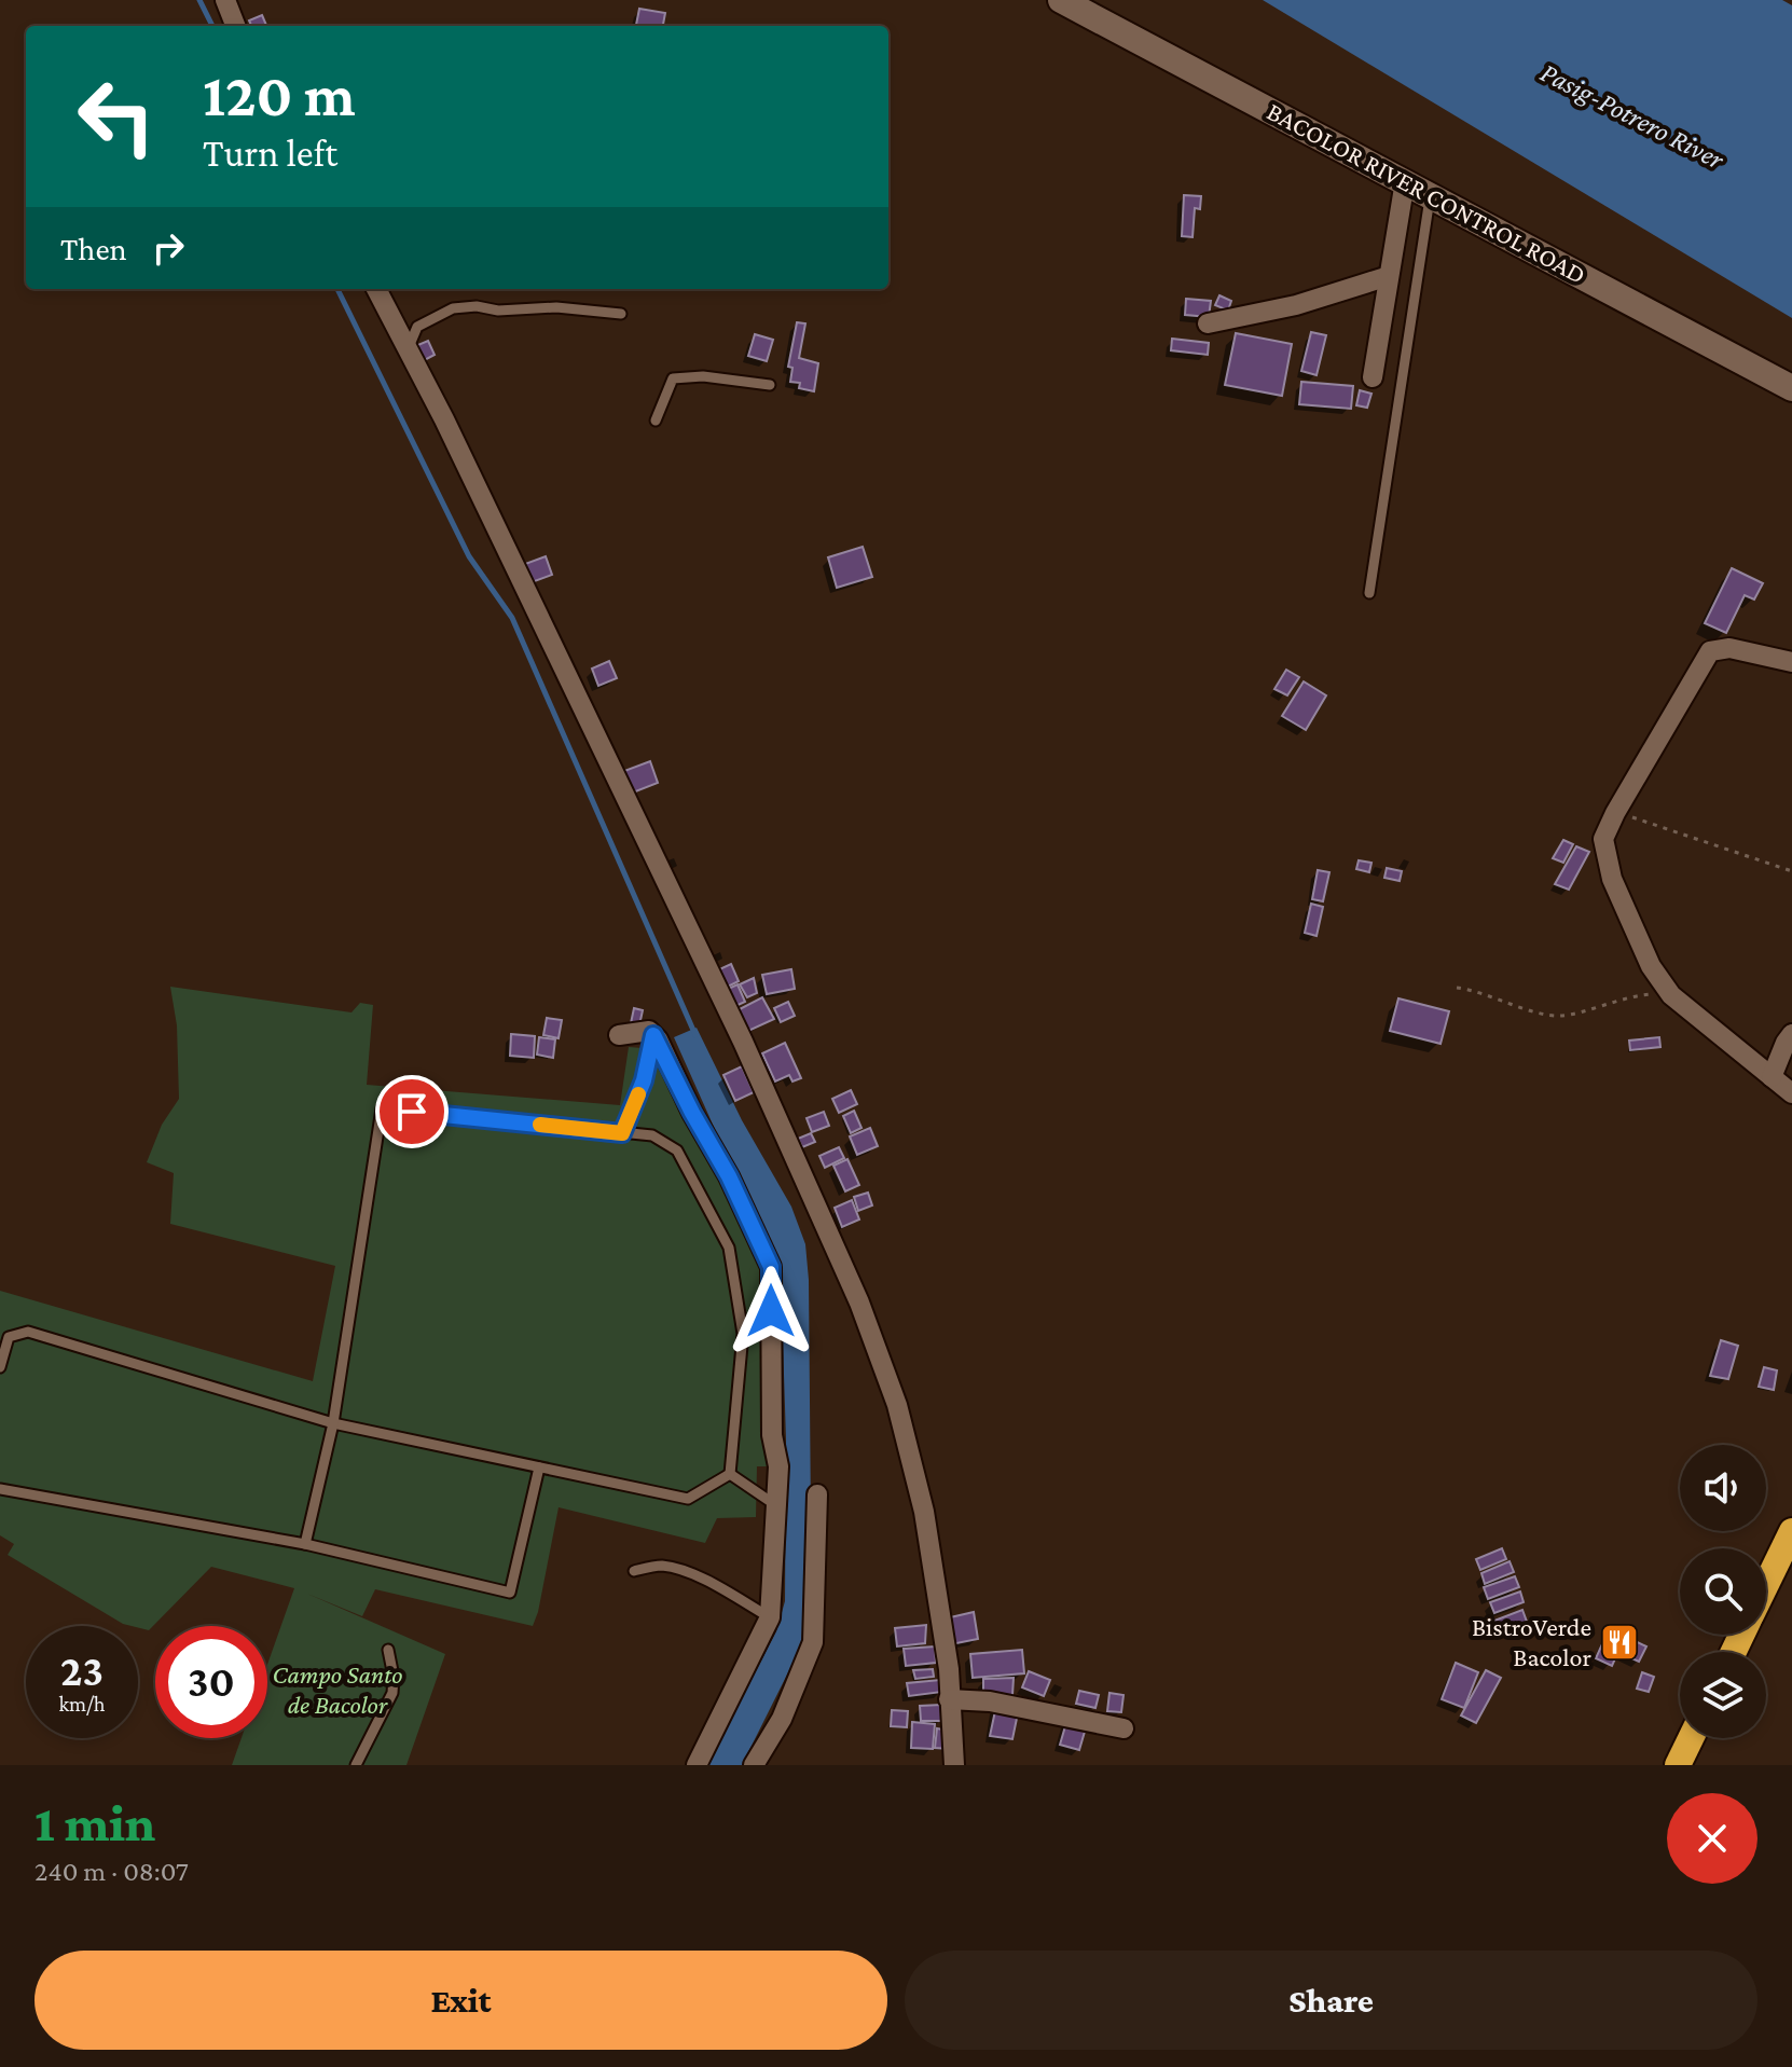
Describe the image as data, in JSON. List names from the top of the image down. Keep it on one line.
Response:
{"streets":{"street":["BACOLOR RIVER CONTROL ROAD"]},"water":["Pasig-Potrero River"],"parks":["Campo Santo de Bacolor"],"places":{"restaurant":["BistroVerde Bacolor"]},"page":{"turn":["120 m","Turn left"],"then":"Then","speed":"23 km/h","limit":"30","heading":["1 min","240 m · 08:07"],"buttons":["Exit","Share"]}}
